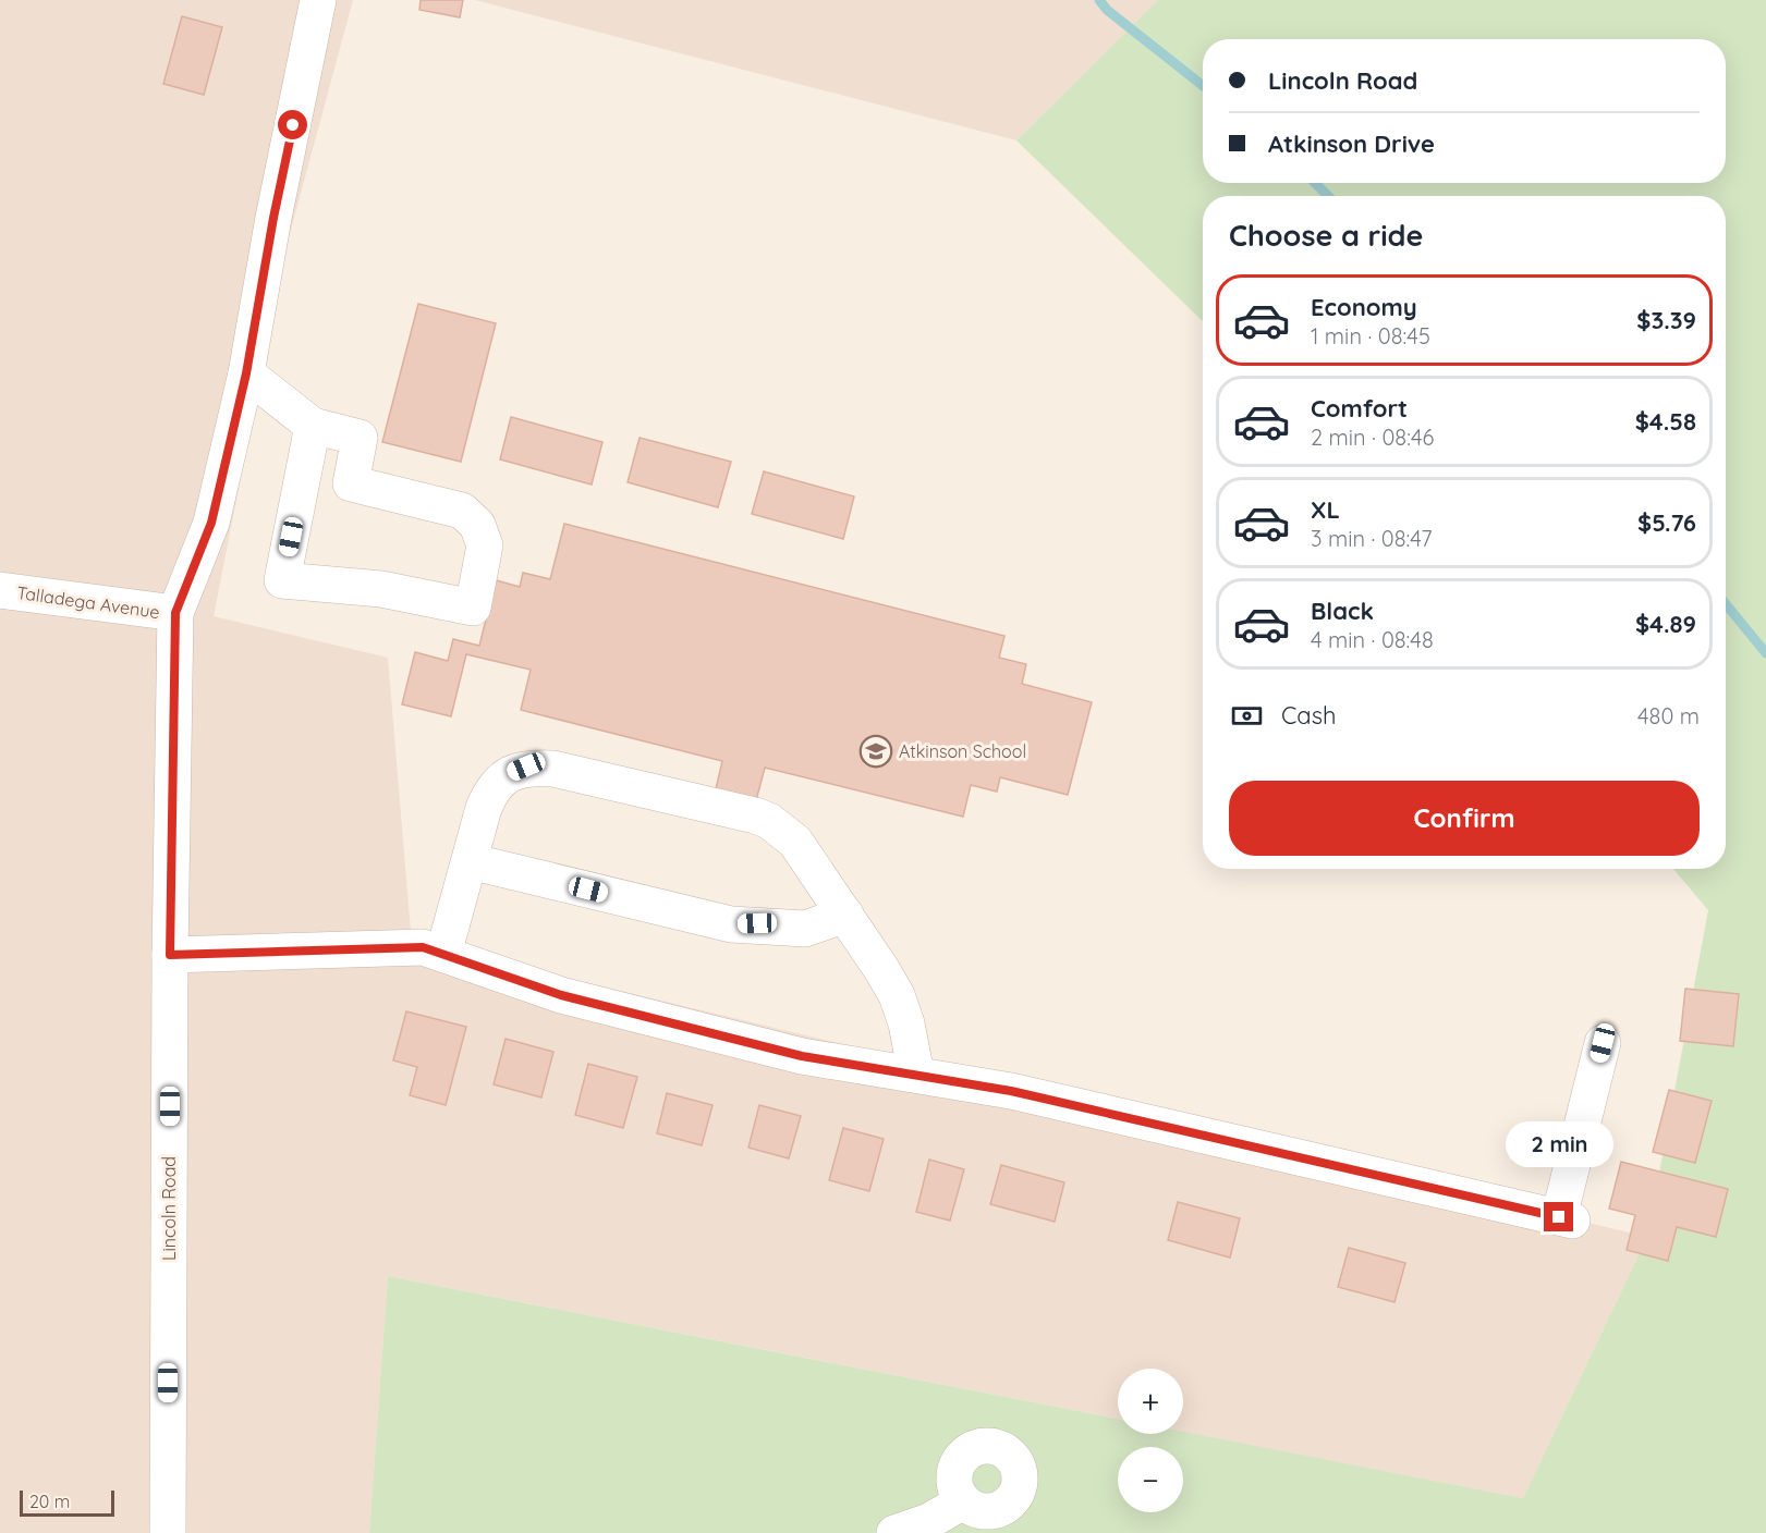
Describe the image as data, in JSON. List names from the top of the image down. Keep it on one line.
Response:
{"streets":{"street":["Talladega Avenue","Lincoln Road"]},"crossings":[["Talladega Avenue","Lincoln Road"]],"places":{"school or university":["Atkinson School"]},"scale_bar":"20 m","page":{"banner":["Lincoln Road","Atkinson Drive"],"heading":"Choose a ride","list":[{"name":"Economy","note":"1 min · 08:45","value":"$3.39"},{"name":"Comfort","note":"2 min · 08:46","value":"$4.58"},{"name":"XL","note":"3 min · 08:47","value":"$5.76"},{"name":"Black","note":"4 min · 08:48","value":"$4.89"}],"pay":["Cash","480 m"],"buttons":"Confirm","bubble":"2 min","map_buttons":["+","−"],"scale":"20 m"}}
